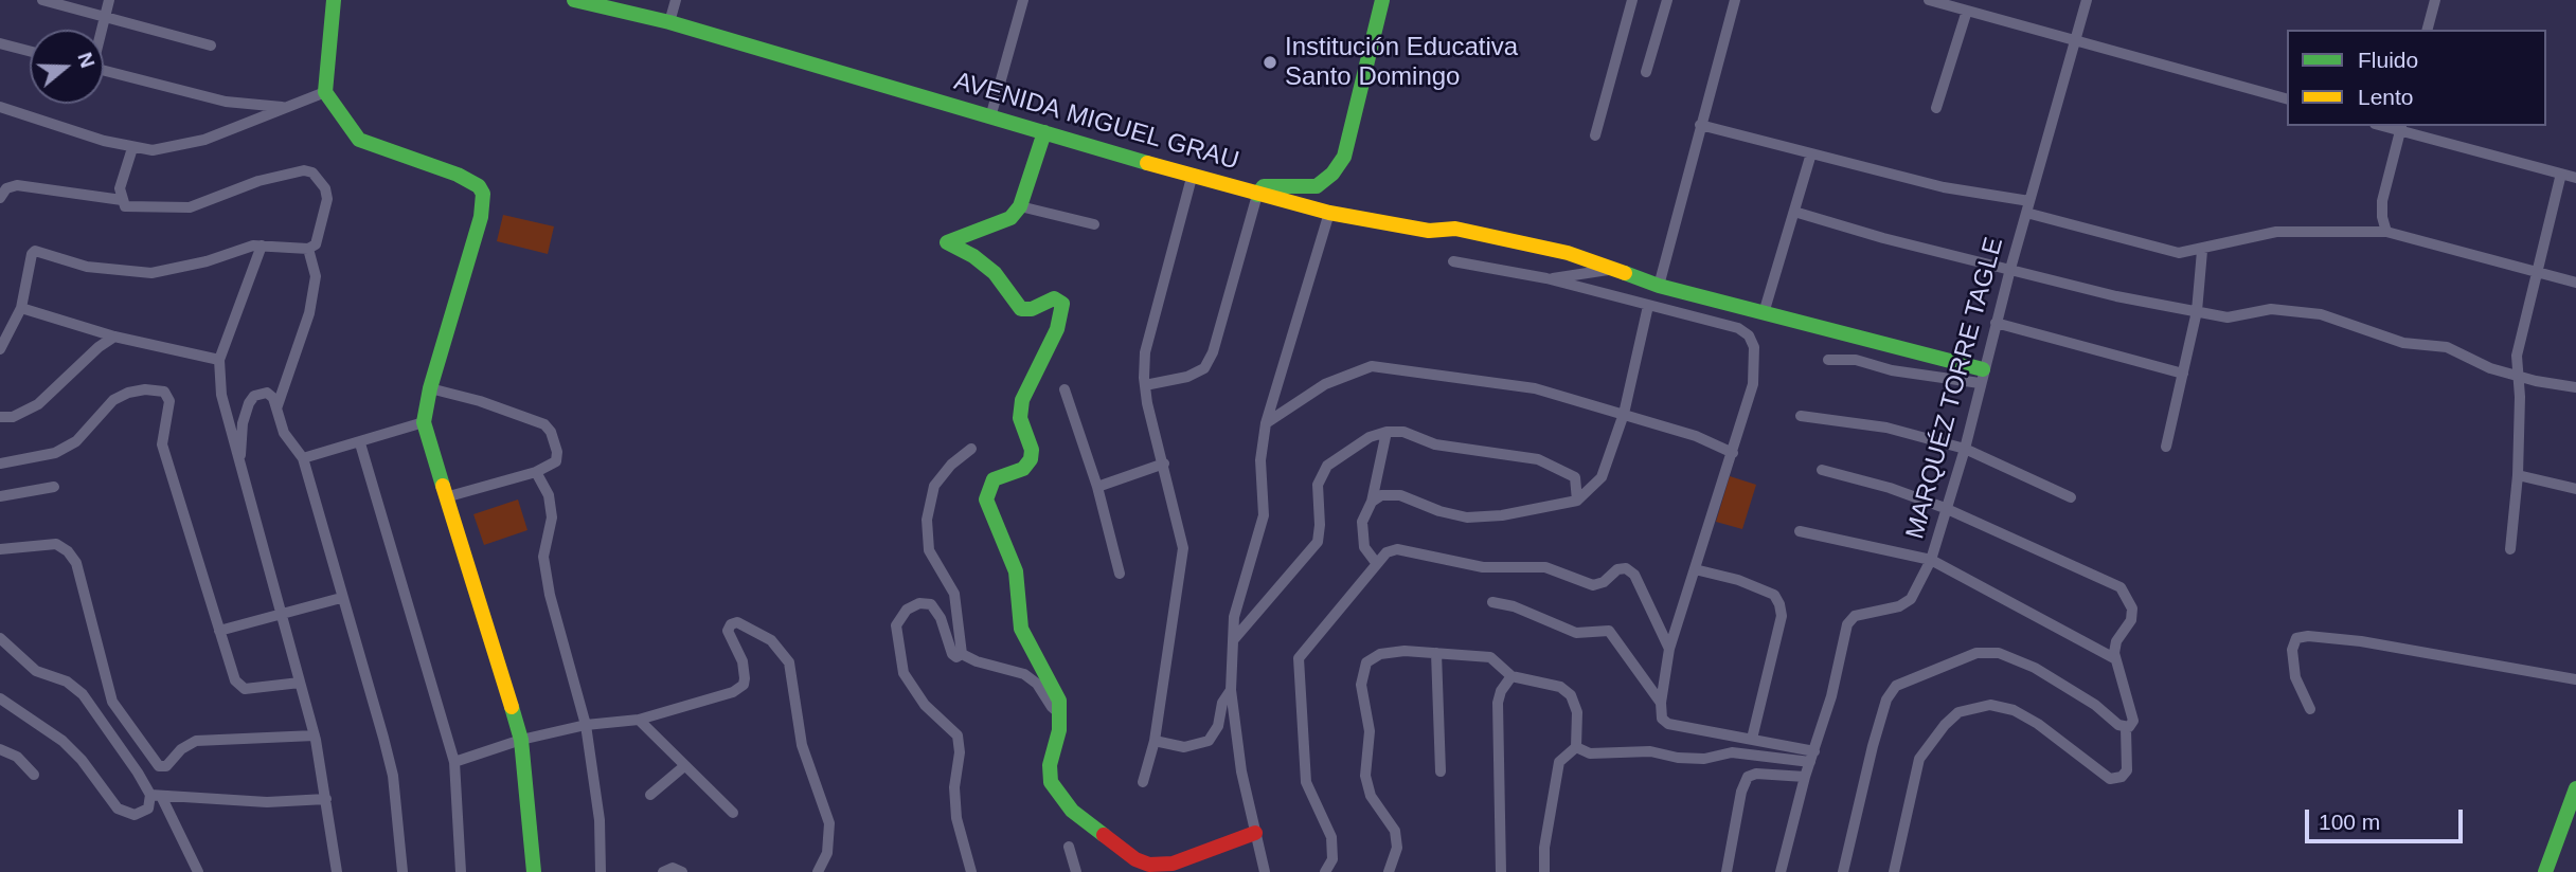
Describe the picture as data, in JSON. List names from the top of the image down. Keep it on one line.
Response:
{"streets":{"street":["AVENIDA MIGUEL GRAU","MARQUÉZ TORRE TAGLE"]},"crossings":[["AVENIDA MIGUEL GRAU","MARQUÉZ TORRE TAGLE"]],"places":["Institución Educativa Santo Domingo"],"legend":["Fluido","Lento"],"scale_bar":"100 m","north":"right"}
